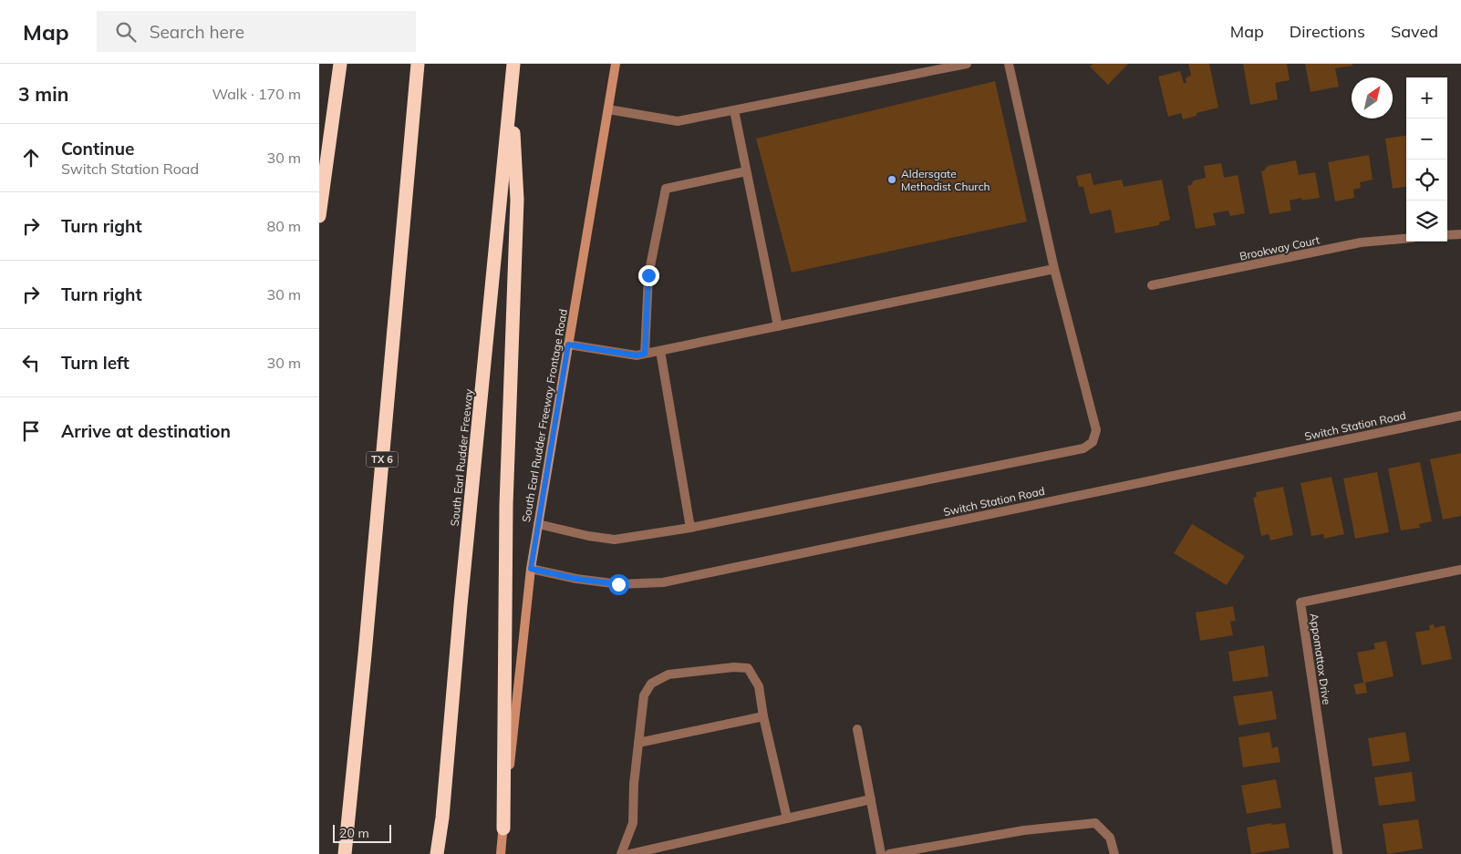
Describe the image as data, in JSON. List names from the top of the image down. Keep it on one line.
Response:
{"streets":{"highway":["South Earl Rudder Freeway","TX 6"],"main road":["South Earl Rudder Freeway Frontage Road"],"street":["Brookway Court","Switch Station Road","Appomattox Drive"]},"crossings":[["South Earl Rudder Freeway Frontage Road","Switch Station Road"]],"places":["Aldersgate Methodist Church"],"scale_bar":"20 m","north":"top right","page":{"header":"Map","search":"Search here","nav":["Map","Directions","Saved"],"heading":["3 min","Walk · 170 m"],"map_buttons":["+","−"],"list":[["Continue","Switch Station Road","30 m"],["Turn right","80 m"],["Turn right","30 m"],["Turn left","30 m"],"Arrive at destination"],"scale":"20 m"}}
